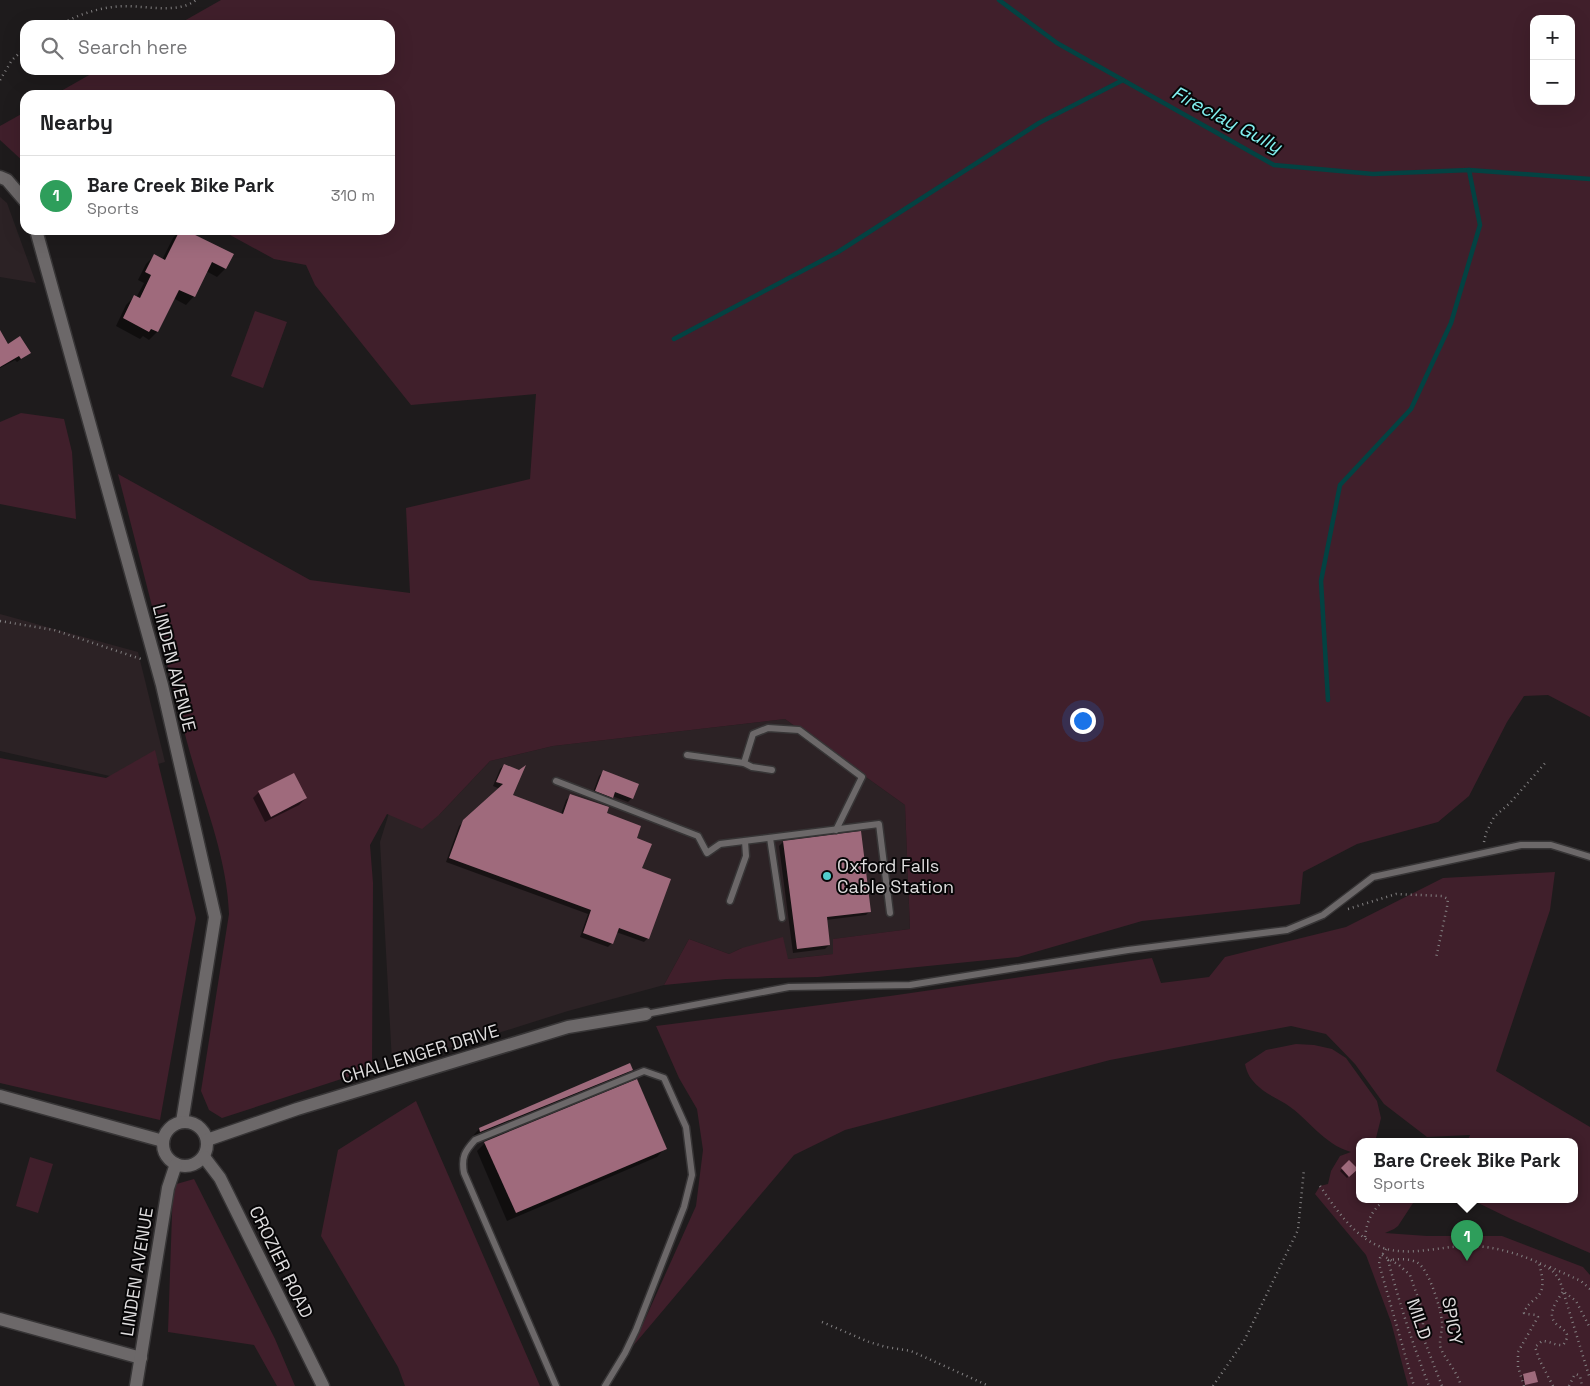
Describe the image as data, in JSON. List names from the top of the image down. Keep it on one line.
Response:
{"streets":{"street":["LINDEN AVENUE","CHALLENGER DRIVE","CROZIER ROAD"],"path":["MILD","SPICY"]},"crossings":[["LINDEN AVENUE","CHALLENGER DRIVE"],["LINDEN AVENUE","CROZIER ROAD"],["CHALLENGER DRIVE","CROZIER ROAD"],["MILD","SPICY"]],"water":["Fireclay Gully"],"places":["Oxford Falls Cable Station"],"page":{"map_buttons":["+","−"],"search":"Search here","heading":"Nearby","list":[{"mark":"1","name":"Bare Creek Bike Park","note":"Sports","value":"310 m"}],"popup":["Bare Creek Bike Park","Sports"],"pins":"1"}}
